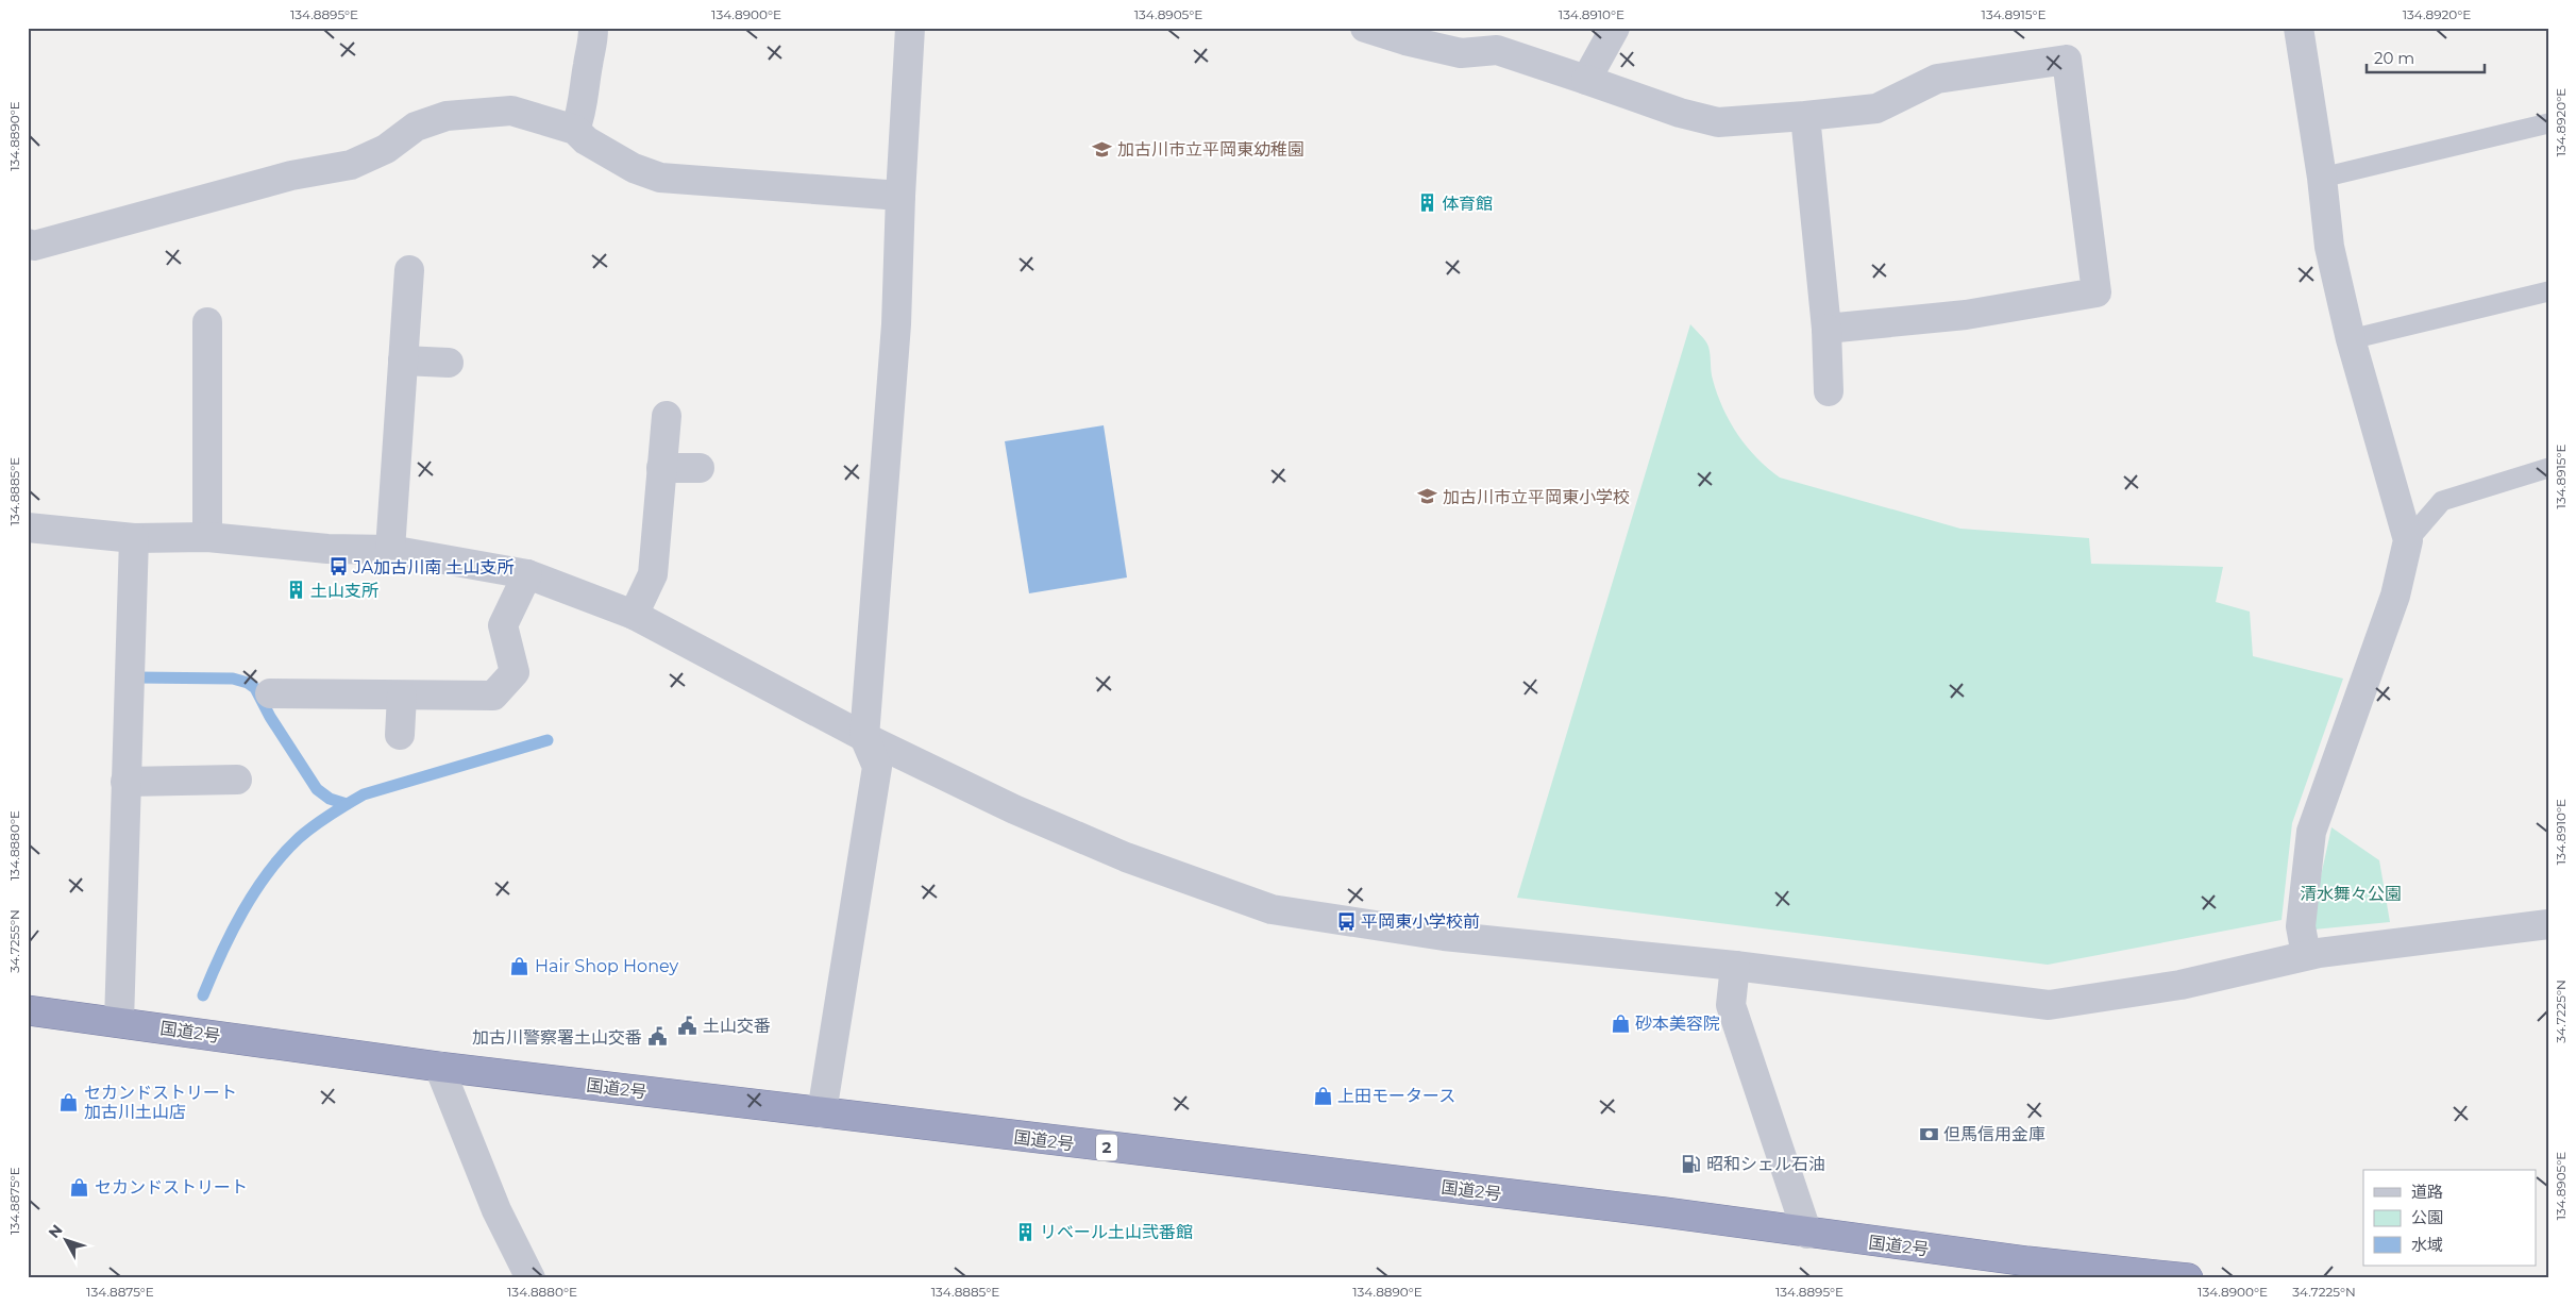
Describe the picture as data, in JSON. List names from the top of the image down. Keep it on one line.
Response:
{"streets":{"highway":["国道2号","2"]},"parks":["清水舞々公園"],"places":{"school or university":["加古川市立平岡東幼稚園","加古川市立平岡東小学校"],"building":["体育館","土山支所","リベール土山弐番館"],"bus stop":["JA加古川南 土山支所","平岡東小学校前"],"shop":["Hair Shop Honey","砂本美容院","上田モータース","セカンドストリート 加古川土山店","セカンドストリート"],"public building":["土山交番","加古川警察署土山交番"],"bank":["但馬信用金庫"],"fuel station":["昭和シェル石油"]},"legend":["道路","公園","水域"],"scale_bar":"20 m","north":"top left","coordinates":["134.8895°E","134.8900°E","134.8905°E","134.8910°E","134.8915°E","134.8920°E","134.8890°E","134.8885°E","134.8880°E","34.7255°N","34.7225°N","134.8875°E"]}
